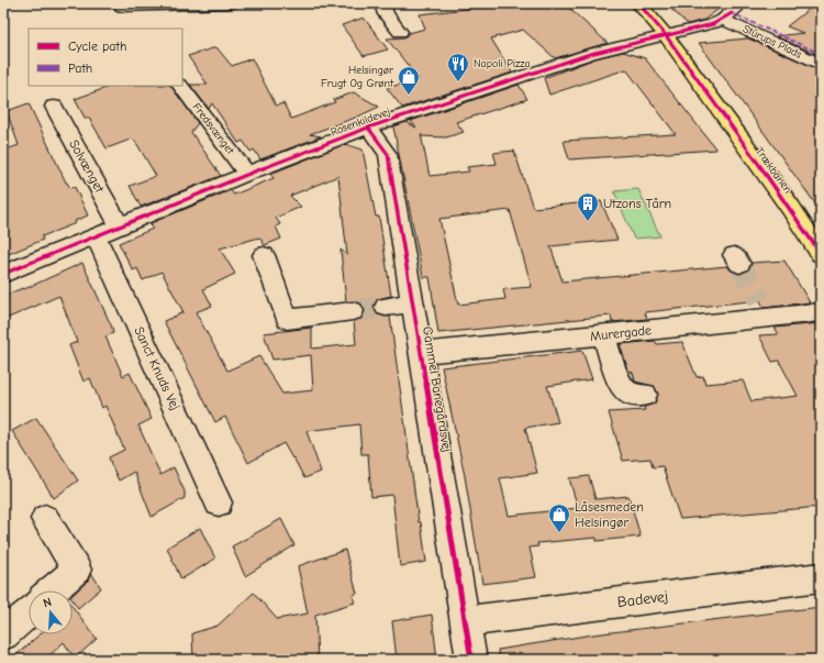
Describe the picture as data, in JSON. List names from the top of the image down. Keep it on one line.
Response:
{"streets":{"main road":["Trækbanen"],"street":["Stürups Plads","Rosenkildevej","Fredsvænget","Solvænget","Murergade","Sanct Knuds Vej","Gammel Banegårdsvej","Badevej"]},"crossings":[["Stürups Plads","Rosenkildevej"],["Rosenkildevej","Fredsvænget"],["Rosenkildevej","Solvænget"],["Rosenkildevej","Trækbanen"],["Rosenkildevej","Sanct Knuds Vej"],["Rosenkildevej","Gammel Banegårdsvej"],["Murergade","Gammel Banegårdsvej"],["Gammel Banegårdsvej","Badevej"]],"places":{"restaurant":["Napoli Pizza"],"shop":["Helsingør Frugt Og Grønt","Låsesmeden Helsingør"],"building":["Utzons Tårn"]},"legend":["Cycle path","Path"],"north":"top"}
